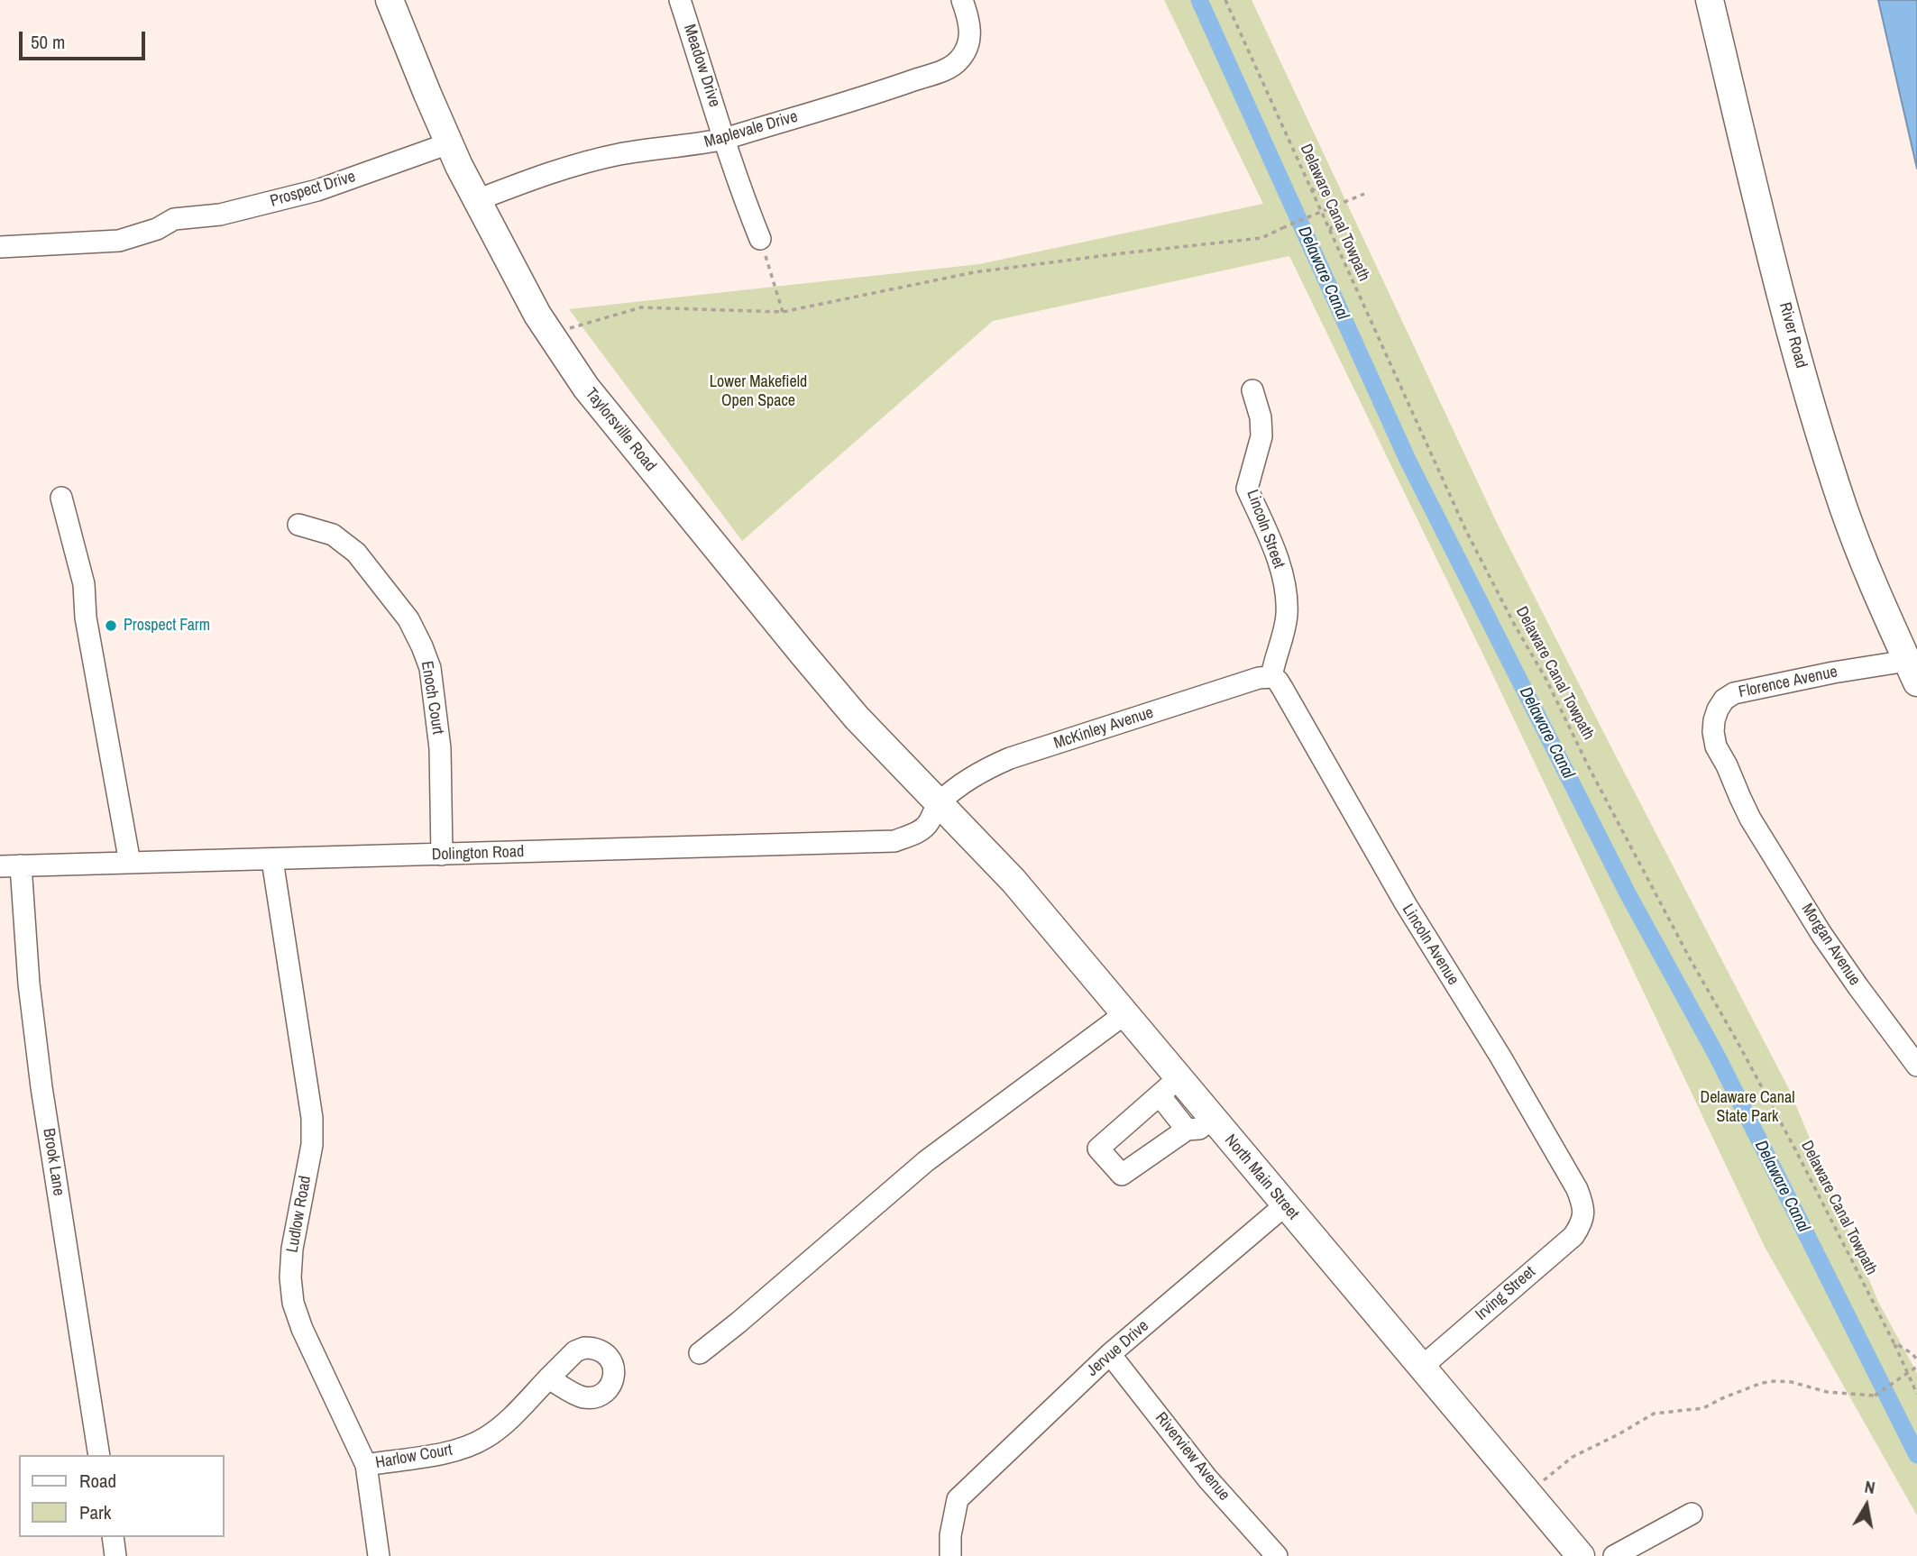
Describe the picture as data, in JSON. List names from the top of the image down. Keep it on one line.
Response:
{"streets":{"main road":["River Road","Taylorsville Road","North Main Street"],"street":["Meadow Drive","Maplevale Drive","Prospect Drive","Lincoln Street","Florence Avenue","Enoch Court","McKinley Avenue","Dolington Road","Lincoln Avenue","Morgan Avenue","Brook Lane","Ludlow Road","Irving Street","Jervue Drive","Harlow Court","Riverview Avenue"],"path":["Delaware Canal Towpath"]},"crossings":[["Meadow Drive","Maplevale Drive"],["Maplevale Drive","Taylorsville Road"],["Prospect Drive","Taylorsville Road"],["River Road","Florence Avenue"],["Taylorsville Road","McKinley Avenue"],["Taylorsville Road","Dolington Road"],["Taylorsville Road","North Main Street"],["Lincoln Street","McKinley Avenue"],["Lincoln Street","Lincoln Avenue"],["Florence Avenue","Morgan Avenue"],["Enoch Court","Dolington Road"],["McKinley Avenue","Dolington Road"],["McKinley Avenue","Lincoln Avenue"],["McKinley Avenue","North Main Street"],["Dolington Road","Brook Lane"],["Dolington Road","North Main Street"],["Dolington Road","Ludlow Road"],["Lincoln Avenue","Irving Street"],["North Main Street","Irving Street"],["North Main Street","Jervue Drive"],["Ludlow Road","Harlow Court"],["Jervue Drive","Riverview Avenue"]],"water":["Delaware Canal"],"parks":["Lower Makefield Open Space","Delaware Canal State Park"],"places":["Prospect Farm"],"legend":["Road","Park"],"scale_bar":"50 m","north":"top"}
